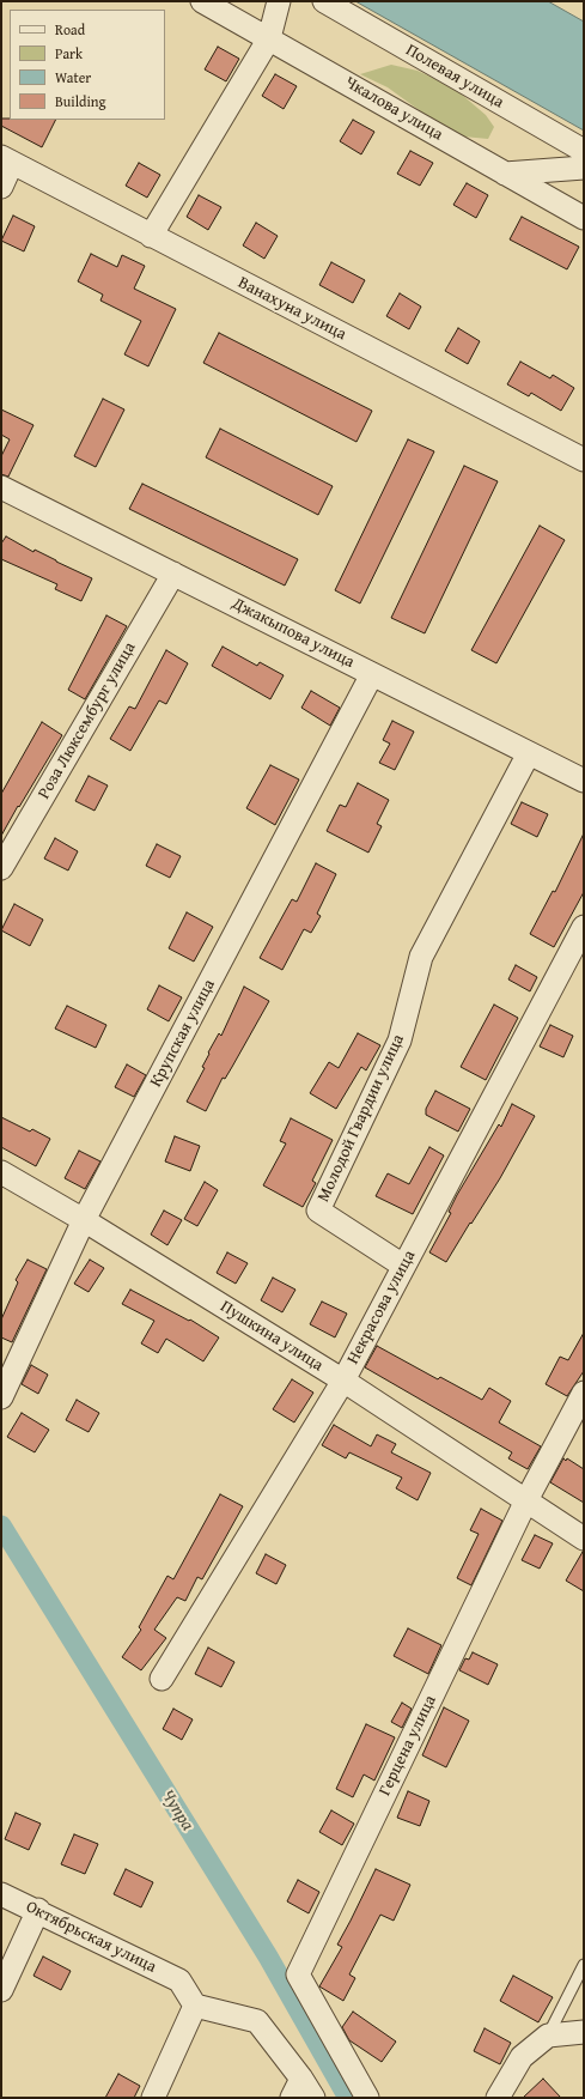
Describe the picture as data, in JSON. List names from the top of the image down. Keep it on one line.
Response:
{"streets":{"street":["Полевая улица","Чкалова улица","Ванахуна улица","Джакыпова улица","Роза Люксембург улица","Крупская улица","Молодой Гвардии улица","Некрасова улица","Пушкина улица","Герцена улица","Октябрьская улица"]},"crossings":[["Джакыпова улица","Роза Люксембург улица"],["Джакыпова улица","Крупская улица"],["Джакыпова улица","Молодой Гвардии улица"],["Крупская улица","Пушкина улица"],["Молодой Гвардии улица","Некрасова улица"],["Некрасова улица","Пушкина улица"],["Пушкина улица","Герцена улица"]],"water":["Чупра"],"legend":["Road","Park","Water","Building"]}
